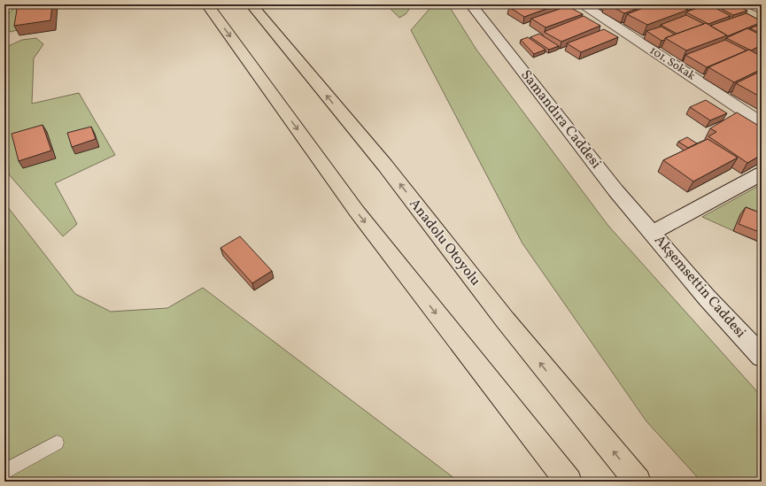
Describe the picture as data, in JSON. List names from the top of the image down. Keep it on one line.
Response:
{"streets":{"highway":["Anadolu Otoyolu"],"main road":["101. Sokak","Samandıra Caddesi","Akşemsettin Caddesi"]},"crossings":[["Samandıra Caddesi","Akşemsettin Caddesi"]]}
